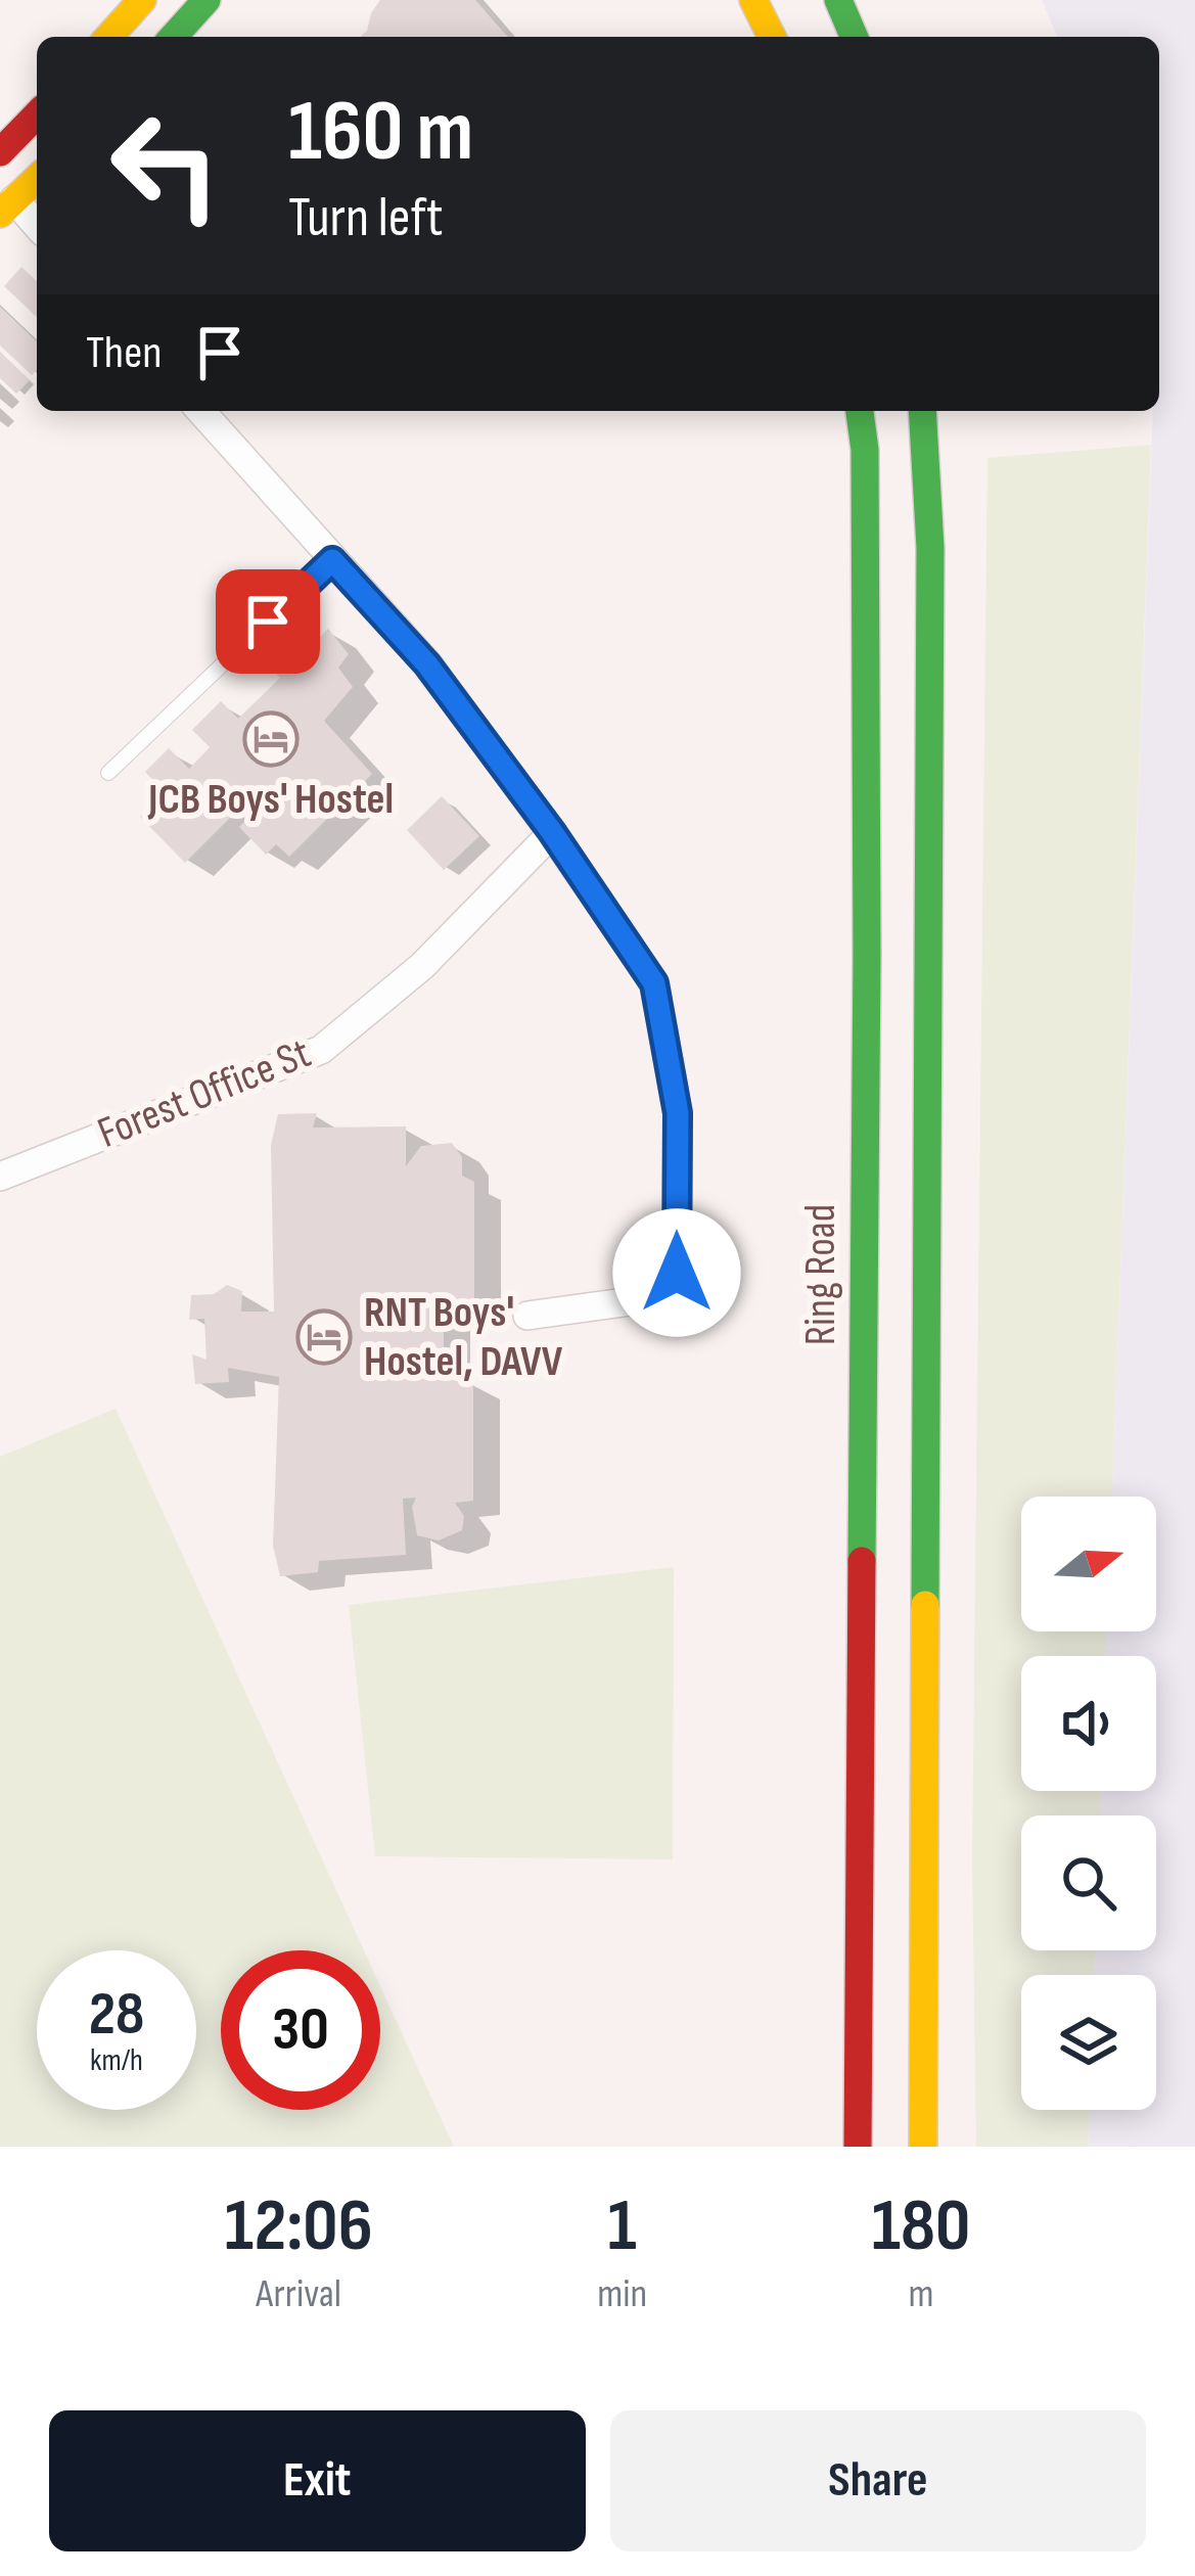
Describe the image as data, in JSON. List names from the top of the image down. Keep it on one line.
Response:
{"streets":{"main road":["Ring Road"],"street":["Forest Office St"]},"places":{"hotel":["JCB Boys' Hostel","RNT Boys' Hostel, DAVV"]},"north":"right","page":{"turn":["160 m","Turn left"],"then":"Then","speed":"28 km/h","limit":"30","eta":["12:06","Arrival","1","min","180","m"],"buttons":["Exit","Share"]}}
